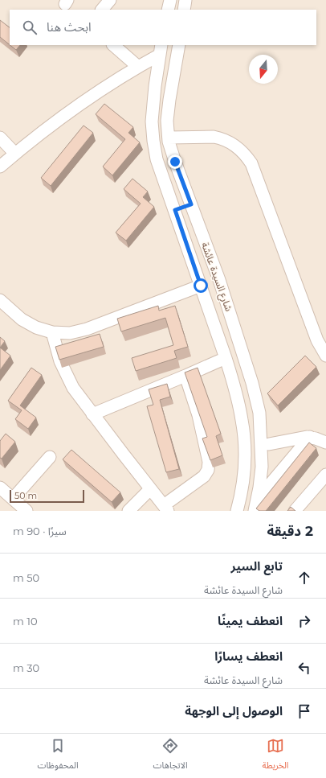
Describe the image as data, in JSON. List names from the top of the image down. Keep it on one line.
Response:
{"streets":{"street":["شارع السيدة عائشة"]},"scale_bar":"50 m","north":"bottom","page":{"search":"ابحث هنا","scale":"50 m","heading":["2 دقيقة","سيرًا · 90 m"],"list":[["تابع السير","شارع السيدة عائشة","50 m"],["انعطف يمينًا","10 m"],["انعطف يسارًا","شارع السيدة عائشة","30 m"],"الوصول إلى الوجهة"],"nav":["الخريطة","الاتجاهات","المحفوظات"]}}
